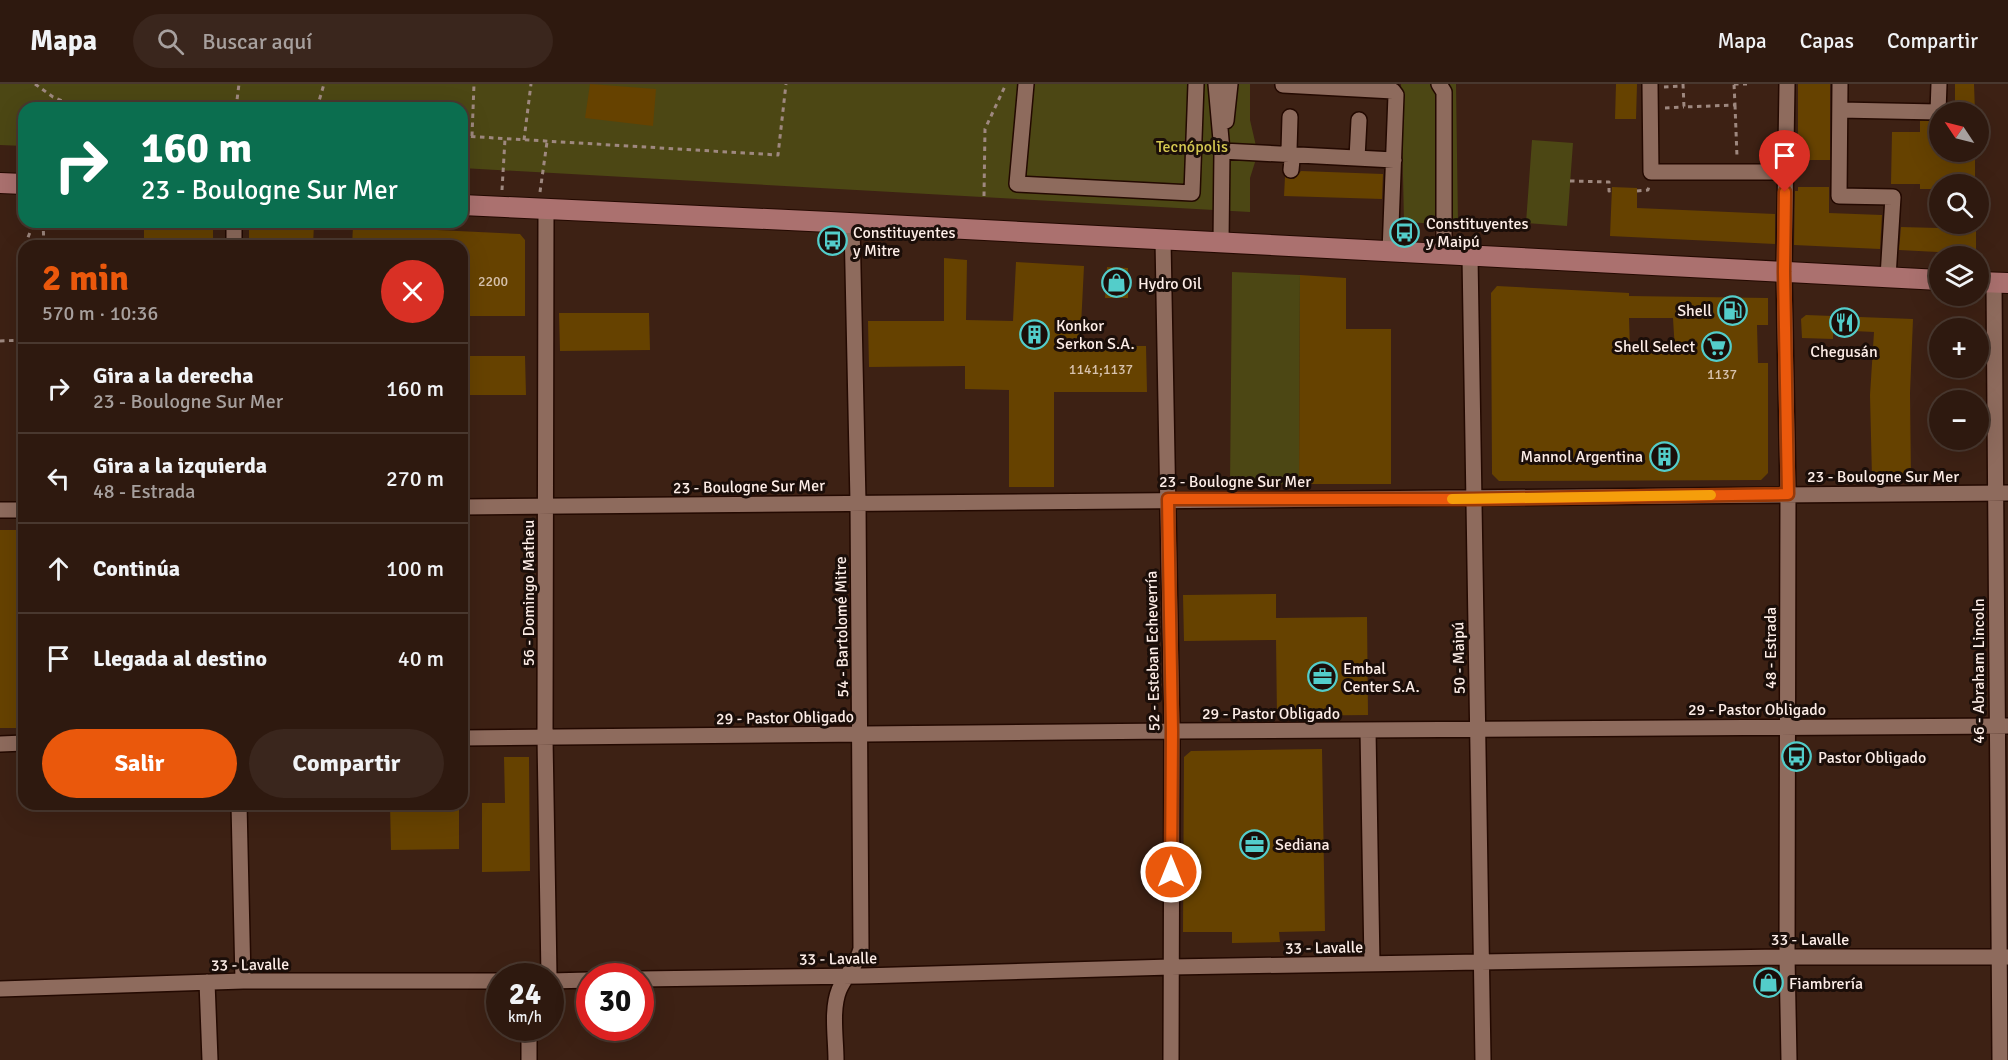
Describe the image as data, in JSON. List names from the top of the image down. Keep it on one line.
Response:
{"streets":{"street":["23 - Boulogne Sur Mer","56 - Domingo Matheu","54 - Bartolomé Mitre","48 - Estrada","52 - Esteban Echeverría","50 - Maipú","46 - Abraham Lincoln","29 - Pastor Obligado","33 - Lavalle"]},"crossings":[["23 - Boulogne Sur Mer","56 - Domingo Matheu"],["23 - Boulogne Sur Mer","54 - Bartolomé Mitre"],["23 - Boulogne Sur Mer","48 - Estrada"],["23 - Boulogne Sur Mer","52 - Esteban Echeverría"],["23 - Boulogne Sur Mer","50 - Maipú"],["23 - Boulogne Sur Mer","46 - Abraham Lincoln"],["56 - Domingo Matheu","29 - Pastor Obligado"],["54 - Bartolomé Mitre","29 - Pastor Obligado"],["54 - Bartolomé Mitre","33 - Lavalle"],["48 - Estrada","29 - Pastor Obligado"],["48 - Estrada","33 - Lavalle"],["52 - Esteban Echeverría","29 - Pastor Obligado"],["52 - Esteban Echeverría","33 - Lavalle"],["50 - Maipú","29 - Pastor Obligado"],["50 - Maipú","33 - Lavalle"],["46 - Abraham Lincoln","29 - Pastor Obligado"],["46 - Abraham Lincoln","33 - Lavalle"]],"parks":["Tecnópolis"],"places":{"bus stop":["Constituyentes y Maipú","Constituyentes y Mitre","Pastor Obligado"],"shop":["Hydro Oil","Fiambrería"],"fuel station":["Shell"],"restaurant":["Chegusán"],"building":["Konkor Serkon S.A.","Mannol Argentina"],"supermarket":["Shell Select"],"office":["Embal Center S.A.","Sediana"]},"house_numbers":["2200","1141;1137","1137"],"north":"top left","page":{"header":"Mapa","search":"Buscar aquí","nav":["Mapa","Capas","Compartir"],"map_buttons":["+","−"],"turn":["160 m","23 - Boulogne Sur Mer"],"heading":["2 min","570 m · 10:36"],"list":[{"name":"Gira a la derecha","note":"23 - Boulogne Sur Mer","value":"160 m"},{"name":"Gira a la izquierda","note":"48 - Estrada","value":"270 m"},{"name":"Continúa","value":"100 m"},{"name":"Llegada al destino","value":"40 m"}],"buttons":["Salir","Compartir"],"speed":"24 km/h","limit":"30"}}
